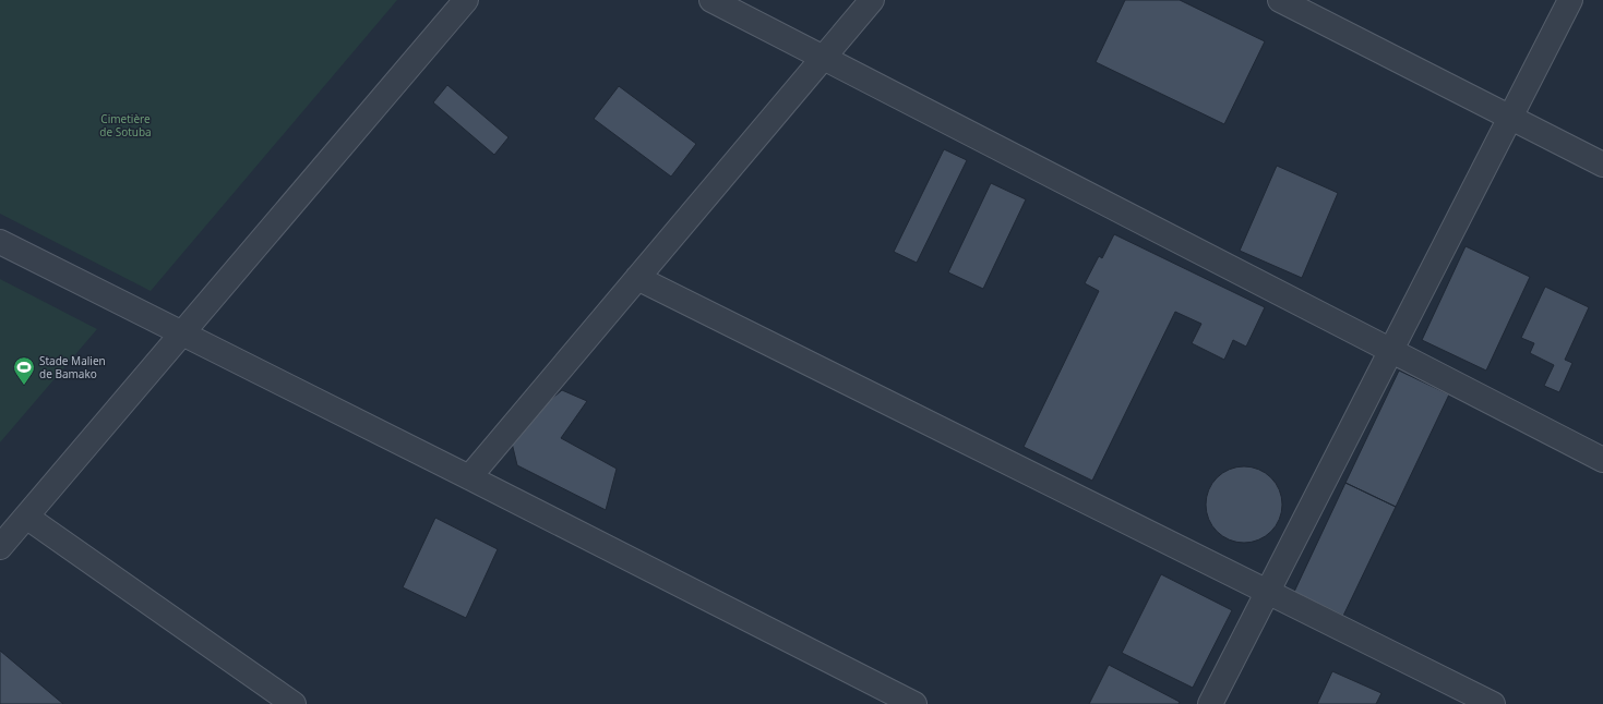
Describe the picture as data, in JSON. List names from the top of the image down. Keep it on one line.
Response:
{"parks":["Cimetière de Sotuba"],"places":{"sports":["Stade Malien de Bamako"]}}
